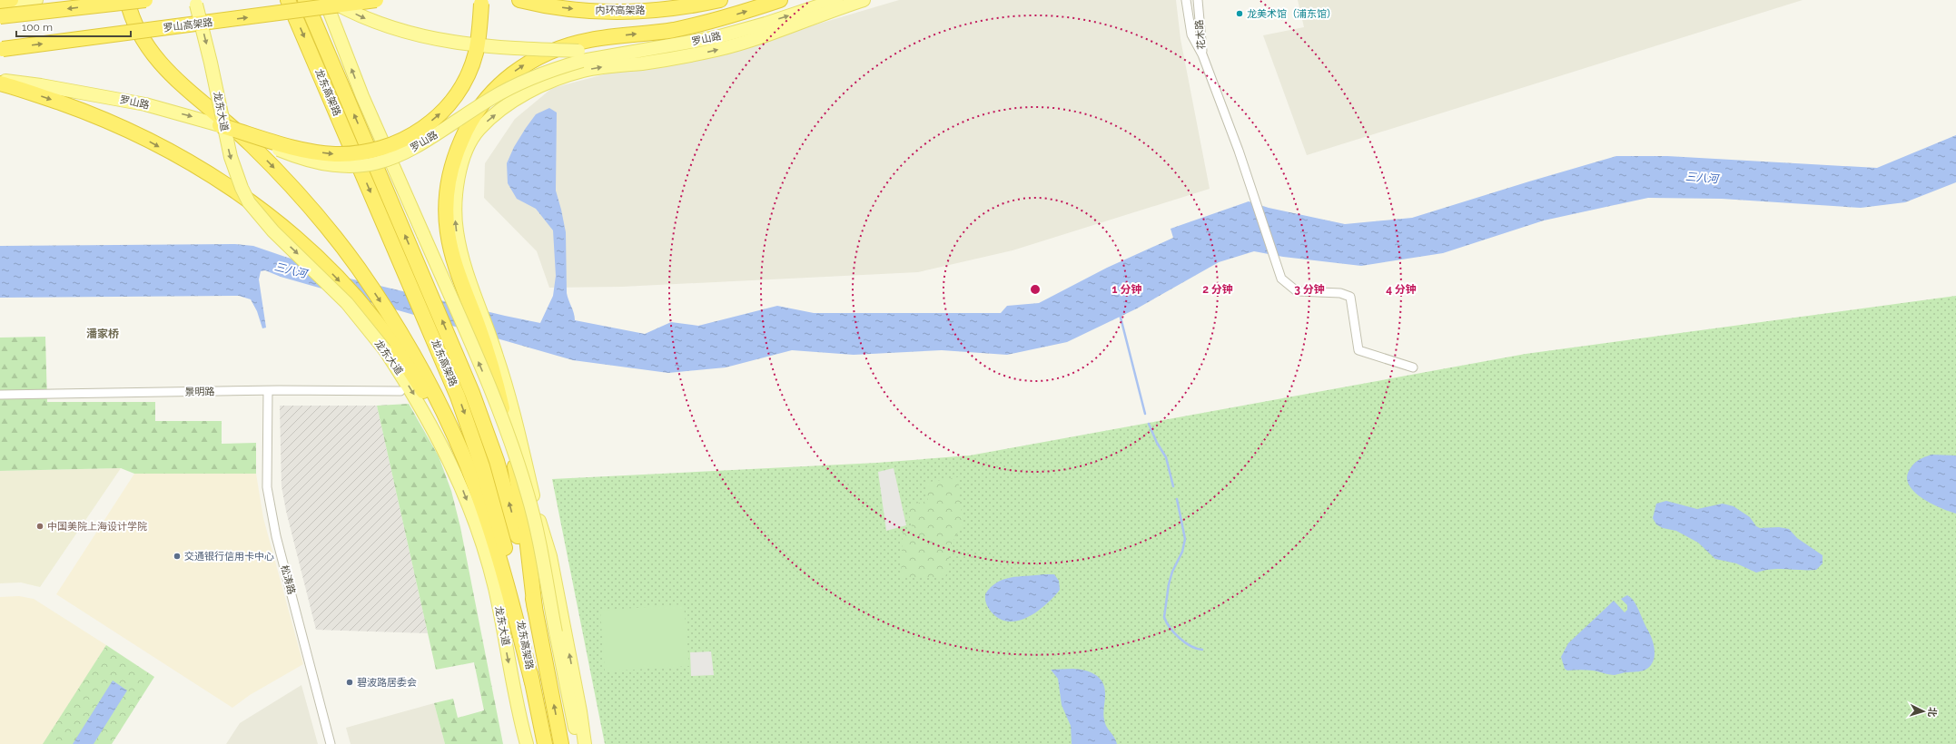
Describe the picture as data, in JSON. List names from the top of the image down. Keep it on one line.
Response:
{"streets":{"highway":["内环高架路","罗山高架路","龙东高架路"],"main road":["罗山路","龙东大道"],"street":["花木路","景明路","松涛路"]},"crossings":[["景明路","松涛路"]],"one_way":["内环高架路","罗山路"],"districts":["潘家桥"],"water":["三八河"],"places":["龙美术馆（浦东馆）","中国美院上海设计学院","交通银行信用卡中心","碧波路居委会"],"scale_bar":"100 m","north":"right","rings":["1 分钟","2 分钟","3 分钟","4 分钟"]}
